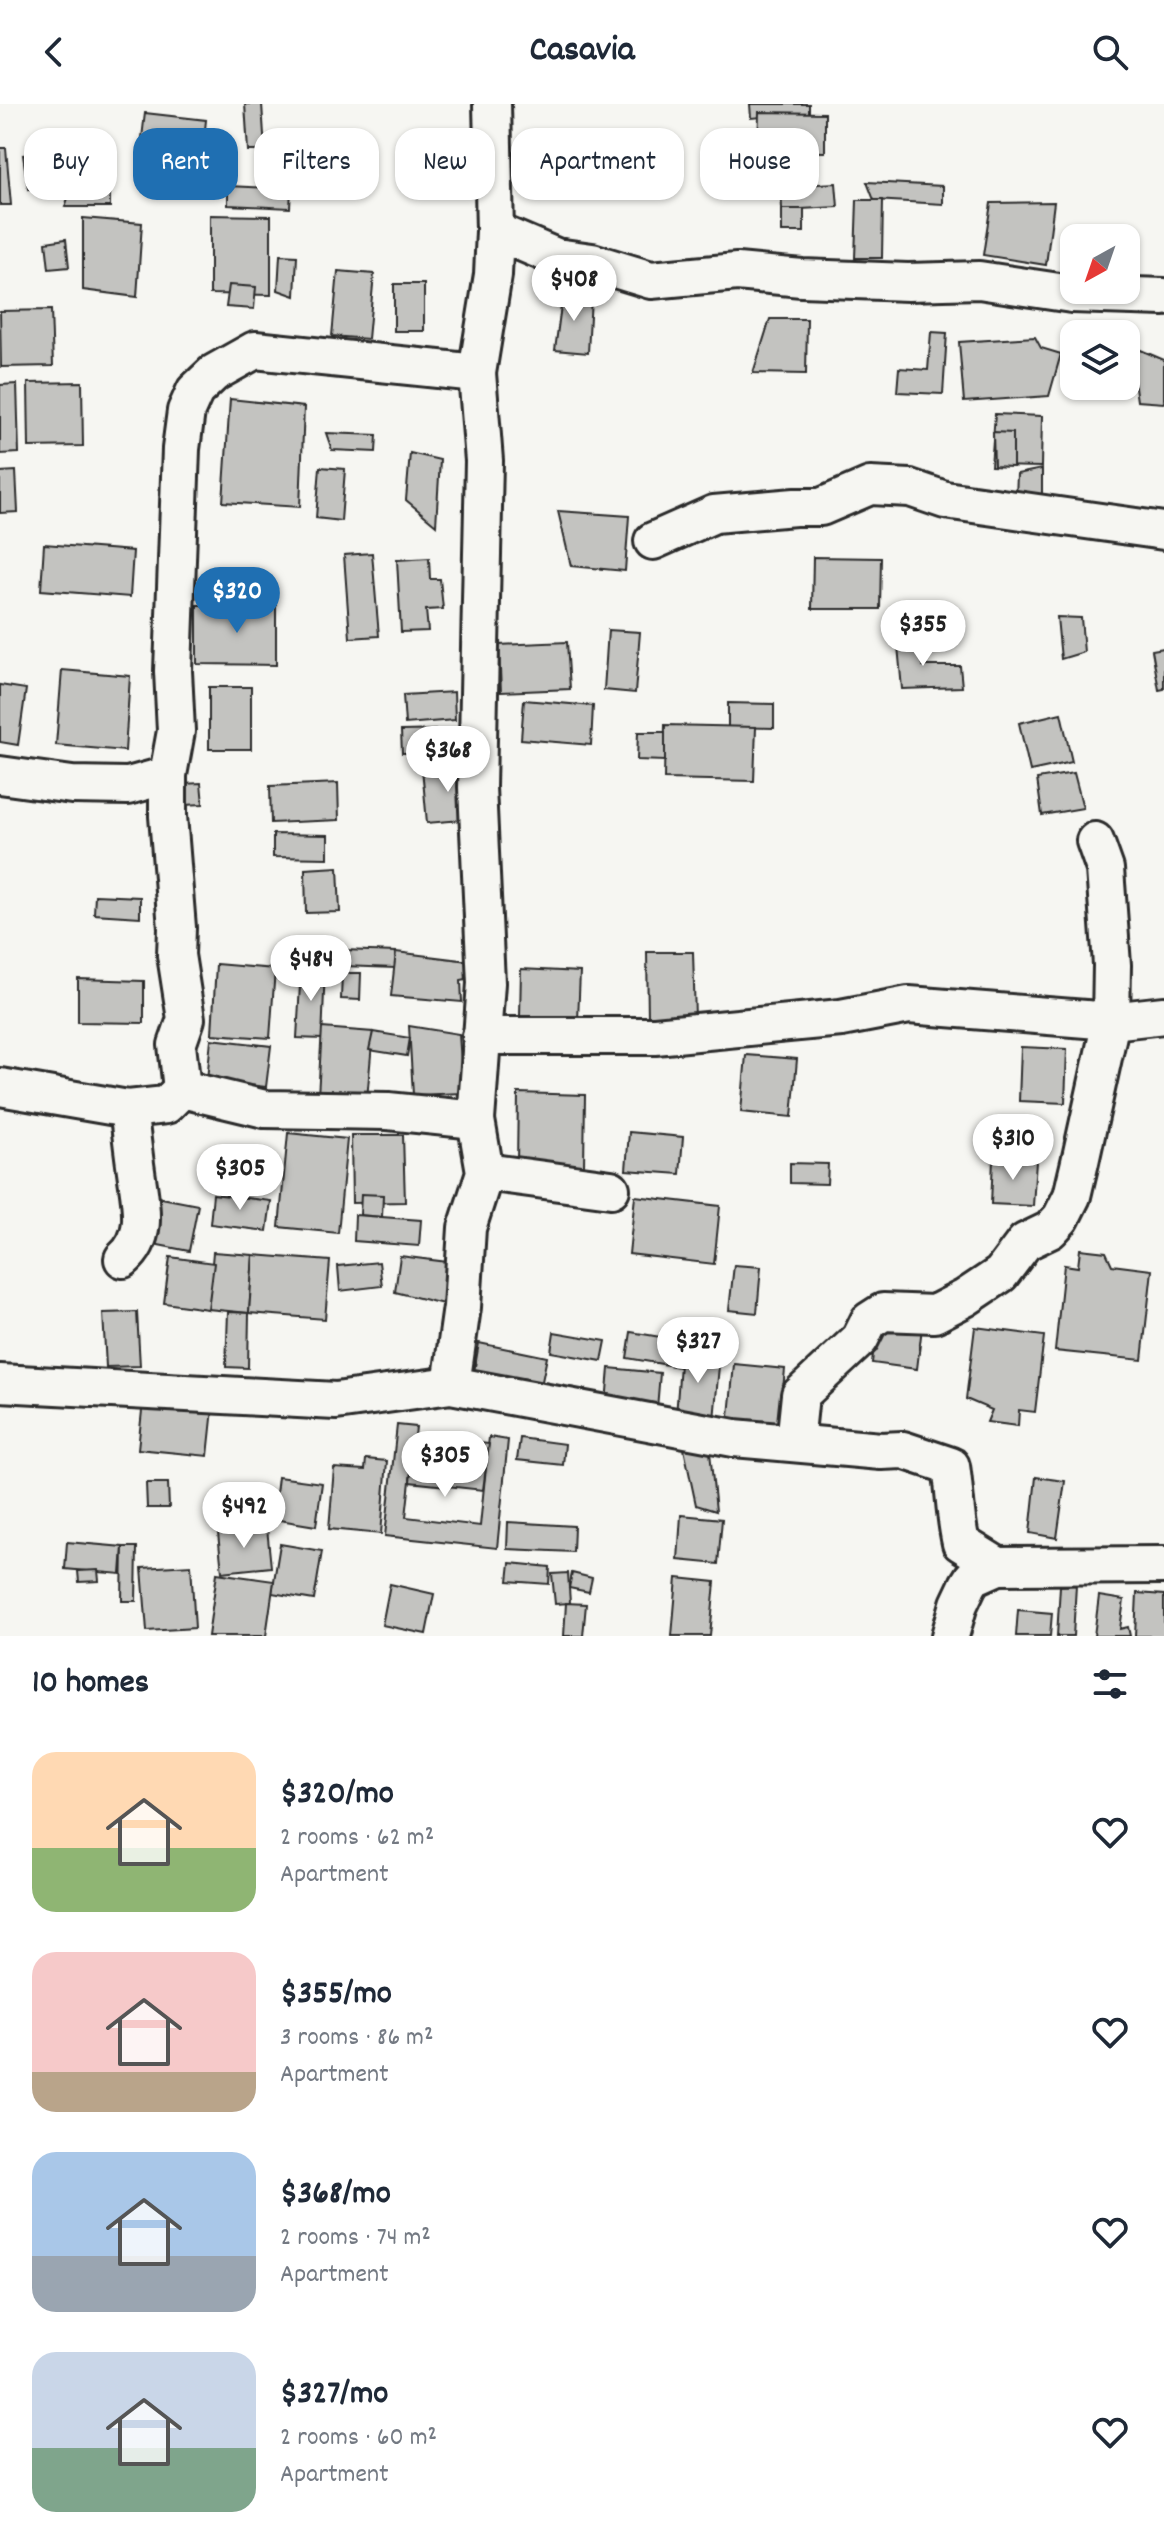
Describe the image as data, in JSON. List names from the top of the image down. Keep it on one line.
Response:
{"north":"bottom left","page":{"header":"Casavia","chip":["Buy","Rent","Filters","New","Apartment","House"],"price":["$408","$320","$355","$368","$484","$310","$305","$327","$305","$492"],"heading":"10 homes","list":[{"name":"$320/mo","note":"2 rooms · 62 m² · Apartment"},{"name":"$355/mo","note":"3 rooms · 86 m² · Apartment"},{"name":"$368/mo","note":"2 rooms · 74 m² · Apartment"},{"name":"$327/mo","note":"2 rooms · 60 m² · Apartment"}]}}
